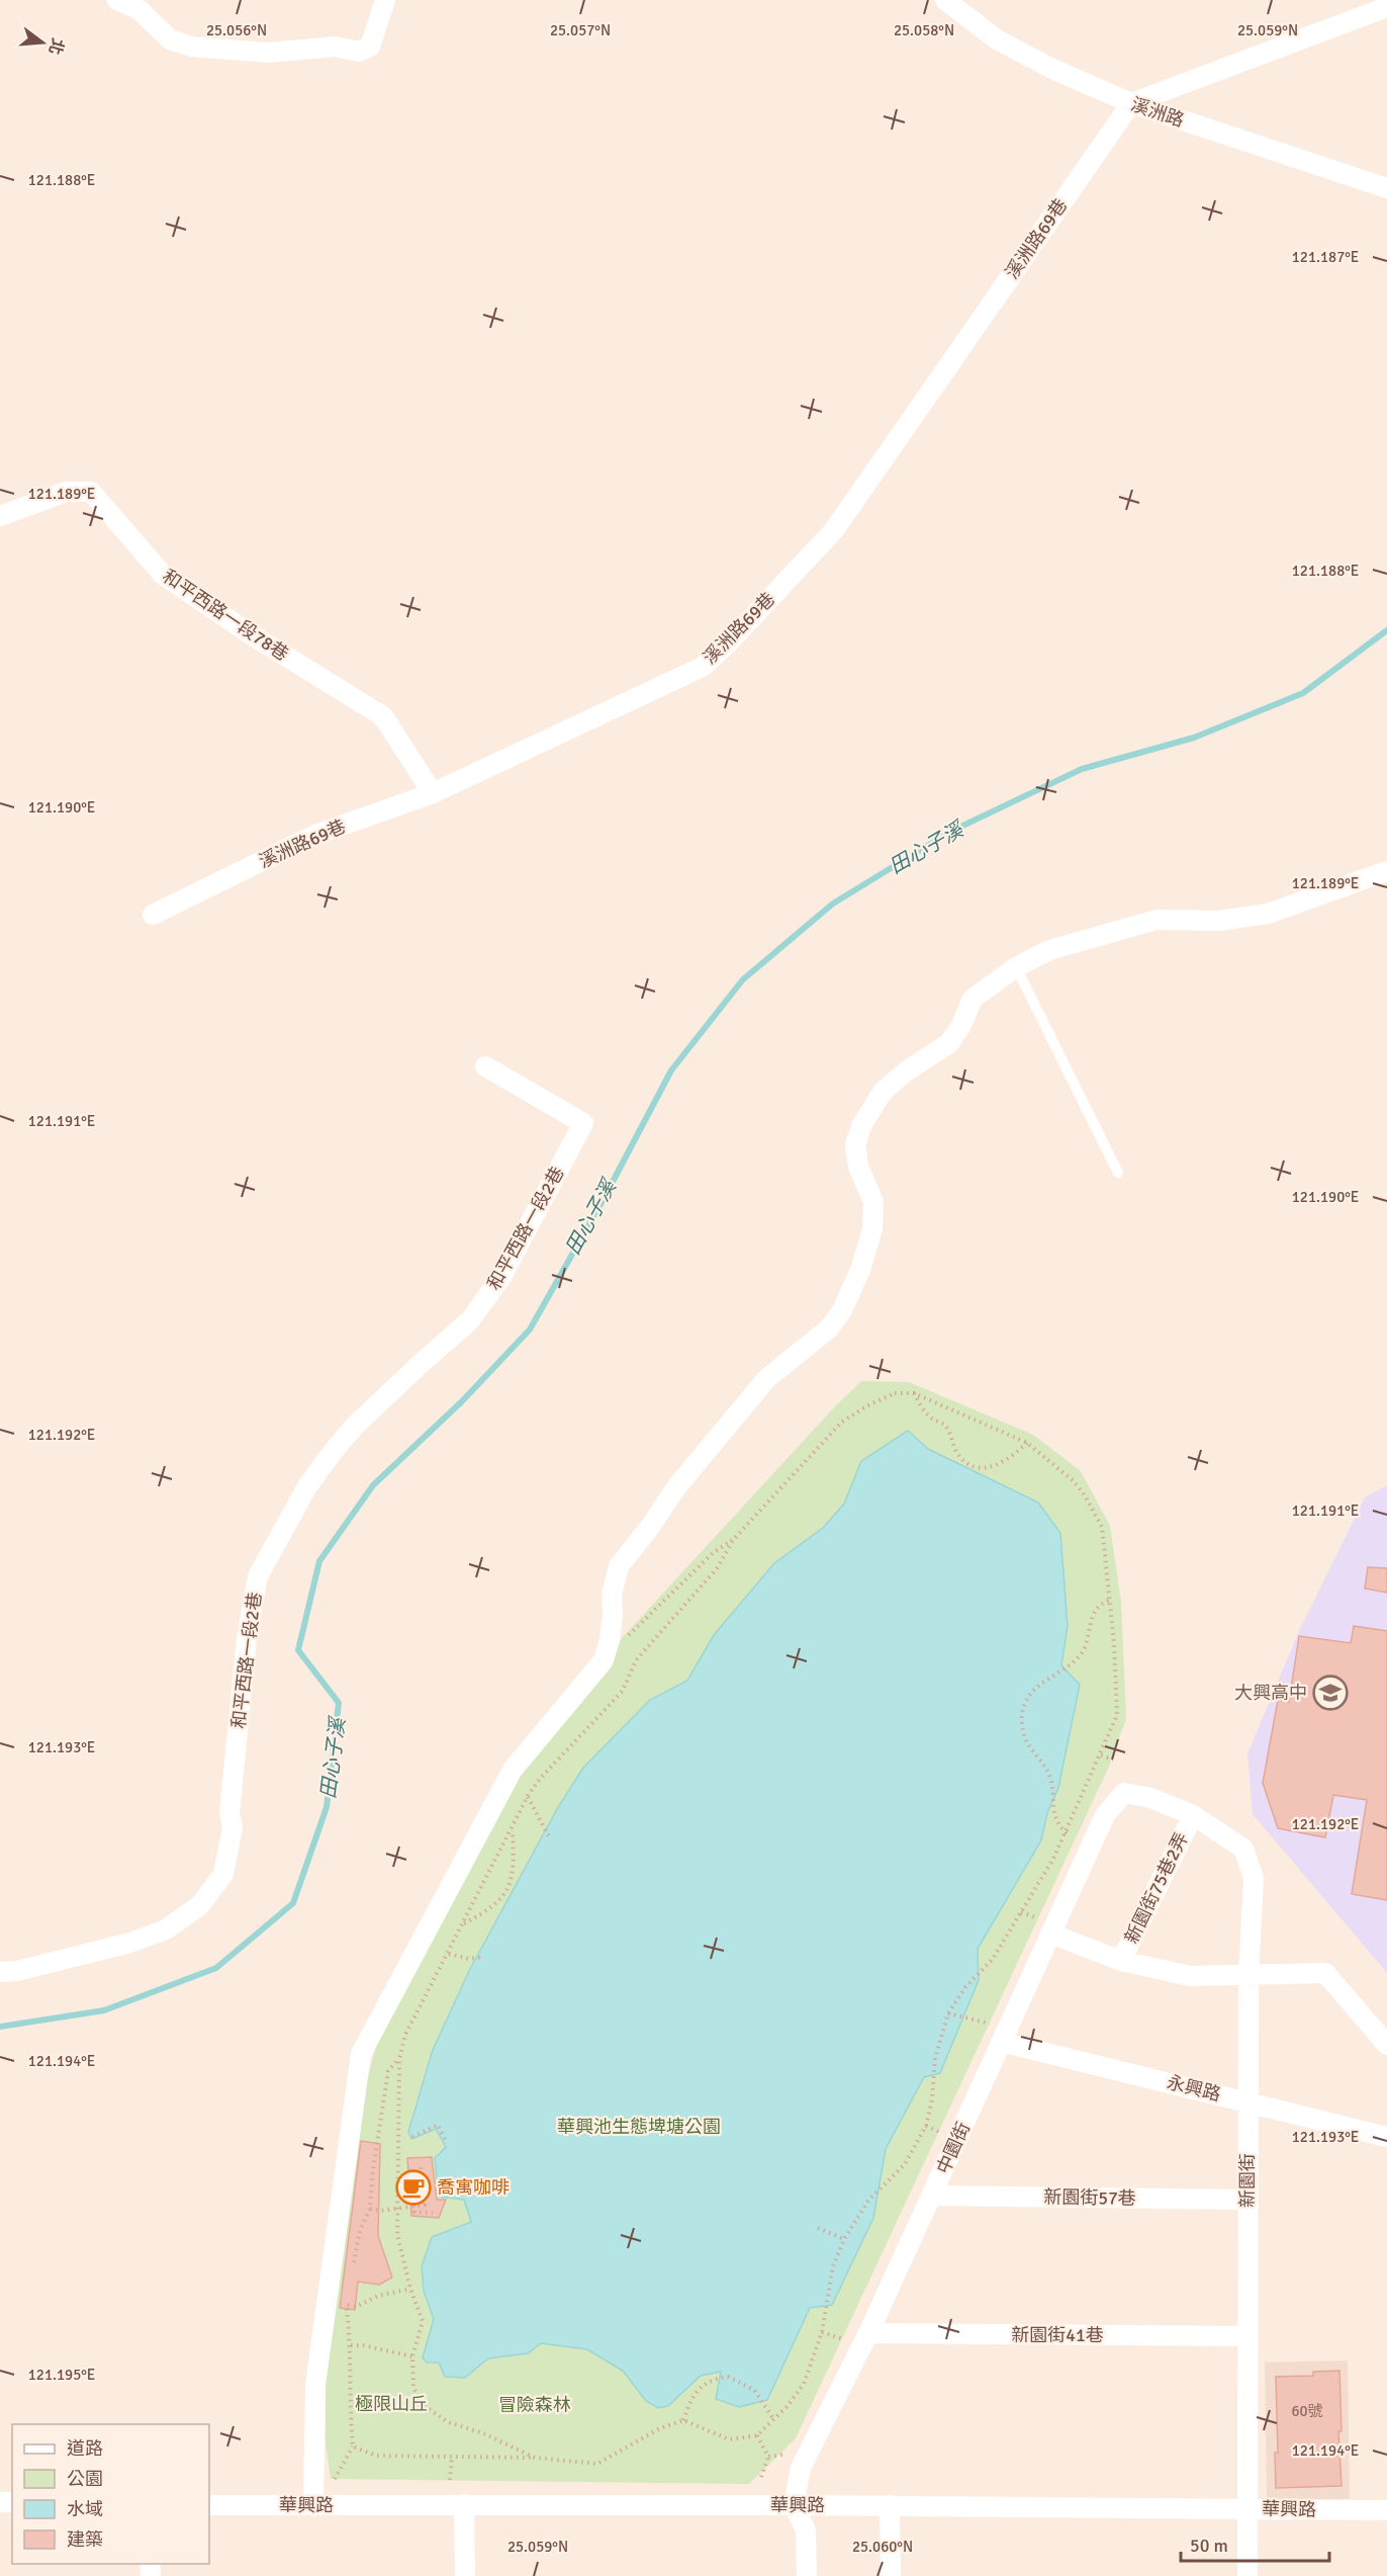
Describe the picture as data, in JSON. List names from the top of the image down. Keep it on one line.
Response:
{"streets":{"street":["溪洲路","溪洲路69巷","和平西路一段78巷","和平西路一段2巷","新園街75巷2弄","永興路","中園街","新園街","新園街57巷","新園街41巷","華興路"]},"crossings":[["溪洲路","溪洲路69巷"],["溪洲路69巷","和平西路一段78巷"],["新園街75巷2弄","中園街"],["新園街75巷2弄","新園街"],["永興路","中園街"],["永興路","新園街"],["中園街","新園街"],["中園街","新園街57巷"],["中園街","新園街41巷"],["中園街","華興路"],["新園街","新園街57巷"],["新園街","新園街41巷"],["新園街","華興路"]],"water":["田心子溪"],"parks":["華興池生態埤塘公園","極限山丘","冒險森林"],"places":{"school or university":["大興高中"],"cafe":["喬寓咖啡"]},"house_numbers":["60號"],"legend":["道路","公園","水域","建築"],"scale_bar":"50 m","north":"right","coordinates":["25.056°N","25.057°N","25.058°N","25.059°N","121.188°E","121.187°E","121.189°E","121.190°E","121.191°E","121.192°E","121.193°E","121.194°E","121.195°E","25.060°N"]}
